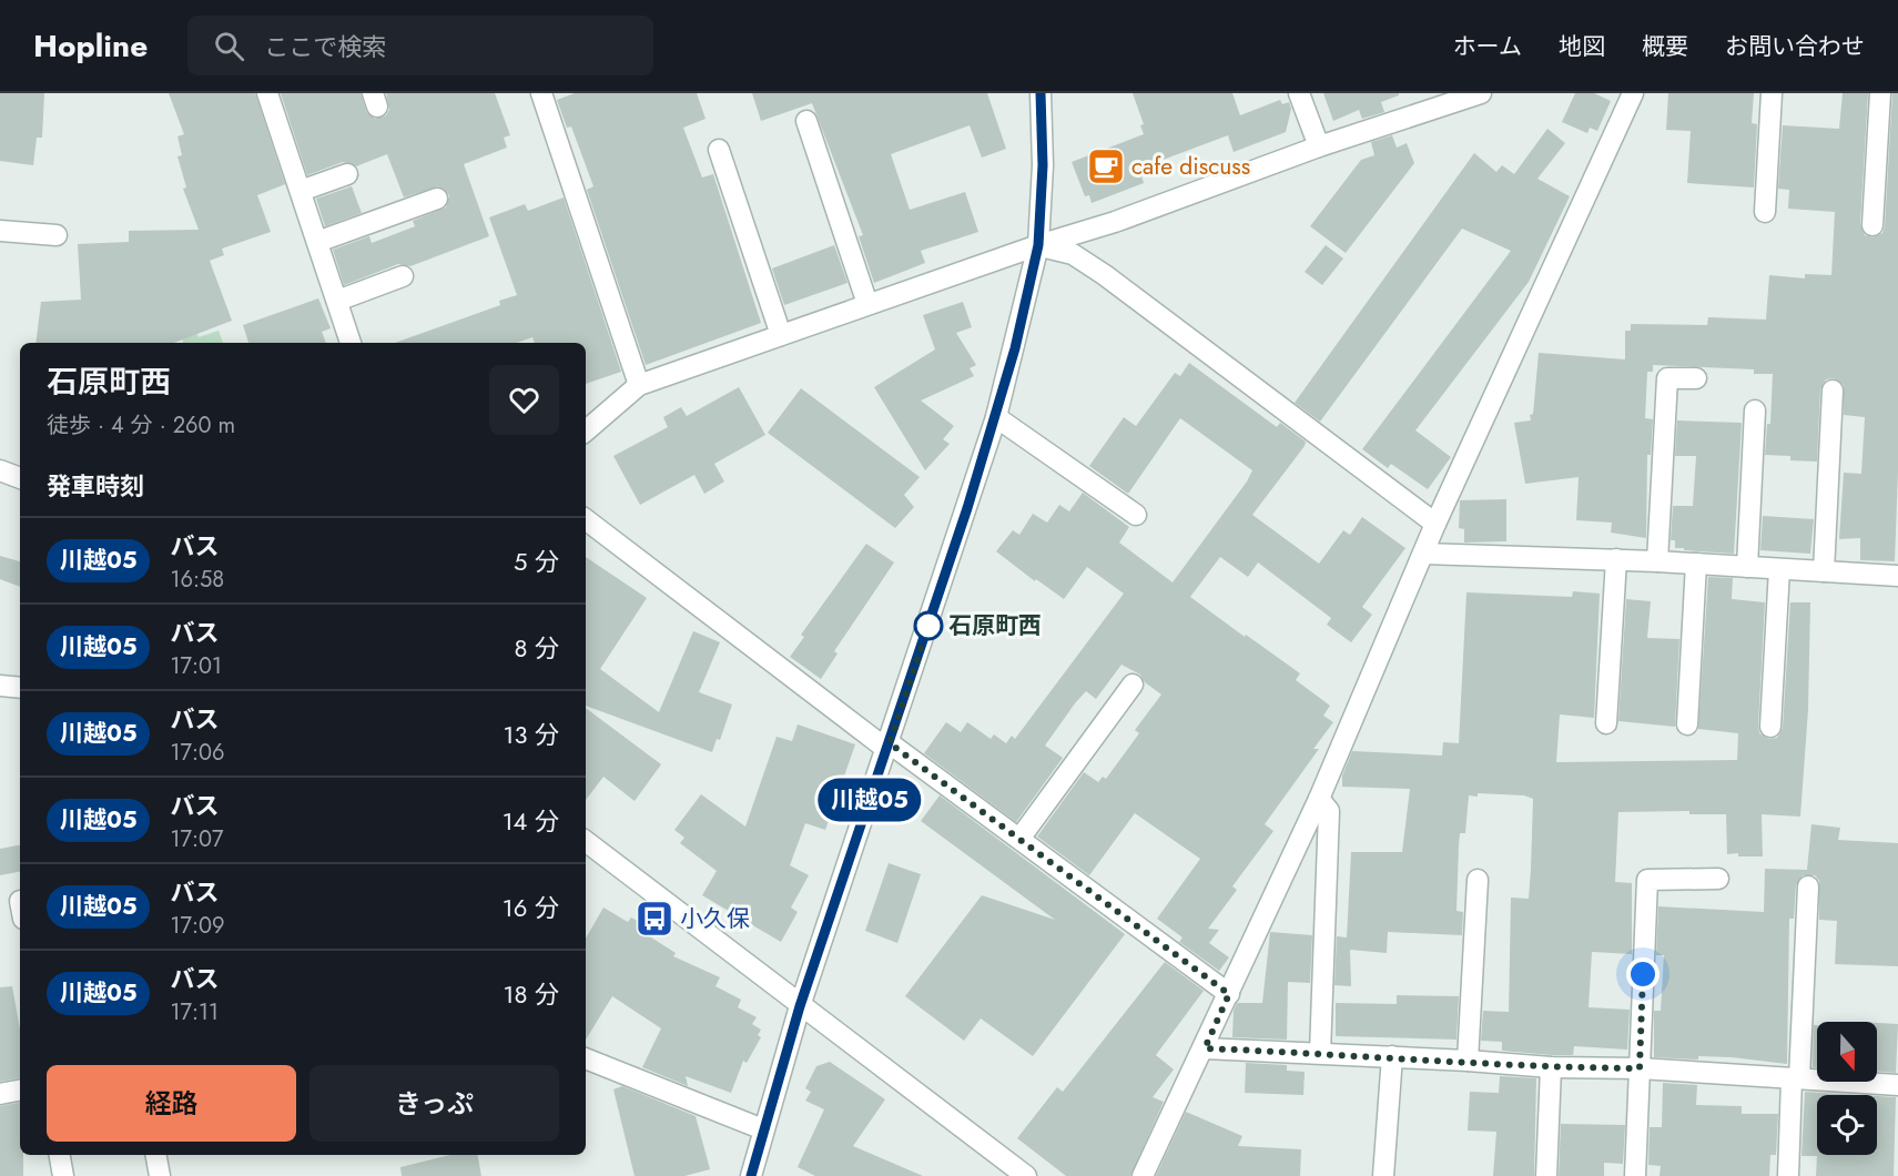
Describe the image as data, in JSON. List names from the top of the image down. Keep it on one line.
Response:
{"places":{"cafe":["cafe discuss"],"other":["石原町西"],"bus stop":["小久保"]},"lines":["bus line 川越05"],"north":"bottom","page":{"header":"Hopline","search":"ここで検索","nav":["ホーム","地図","概要","お問い合わせ"],"on_map":"川越05","heading":[["石原町西","徒歩 · 4 分 · 260 m"],"発車時刻"],"list":[{"mark":"川越05","name":"バス","note":"16:58","value":"5 分"},{"mark":"川越05","name":"バス","note":"17:01","value":"8 分"},{"mark":"川越05","name":"バス","note":"17:06","value":"13 分"},{"mark":"川越05","name":"バス","note":"17:07","value":"14 分"},{"mark":"川越05","name":"バス","note":"17:09","value":"16 分"},{"mark":"川越05","name":"バス","note":"17:11","value":"18 分"}],"buttons":["経路","きっぷ"]}}
